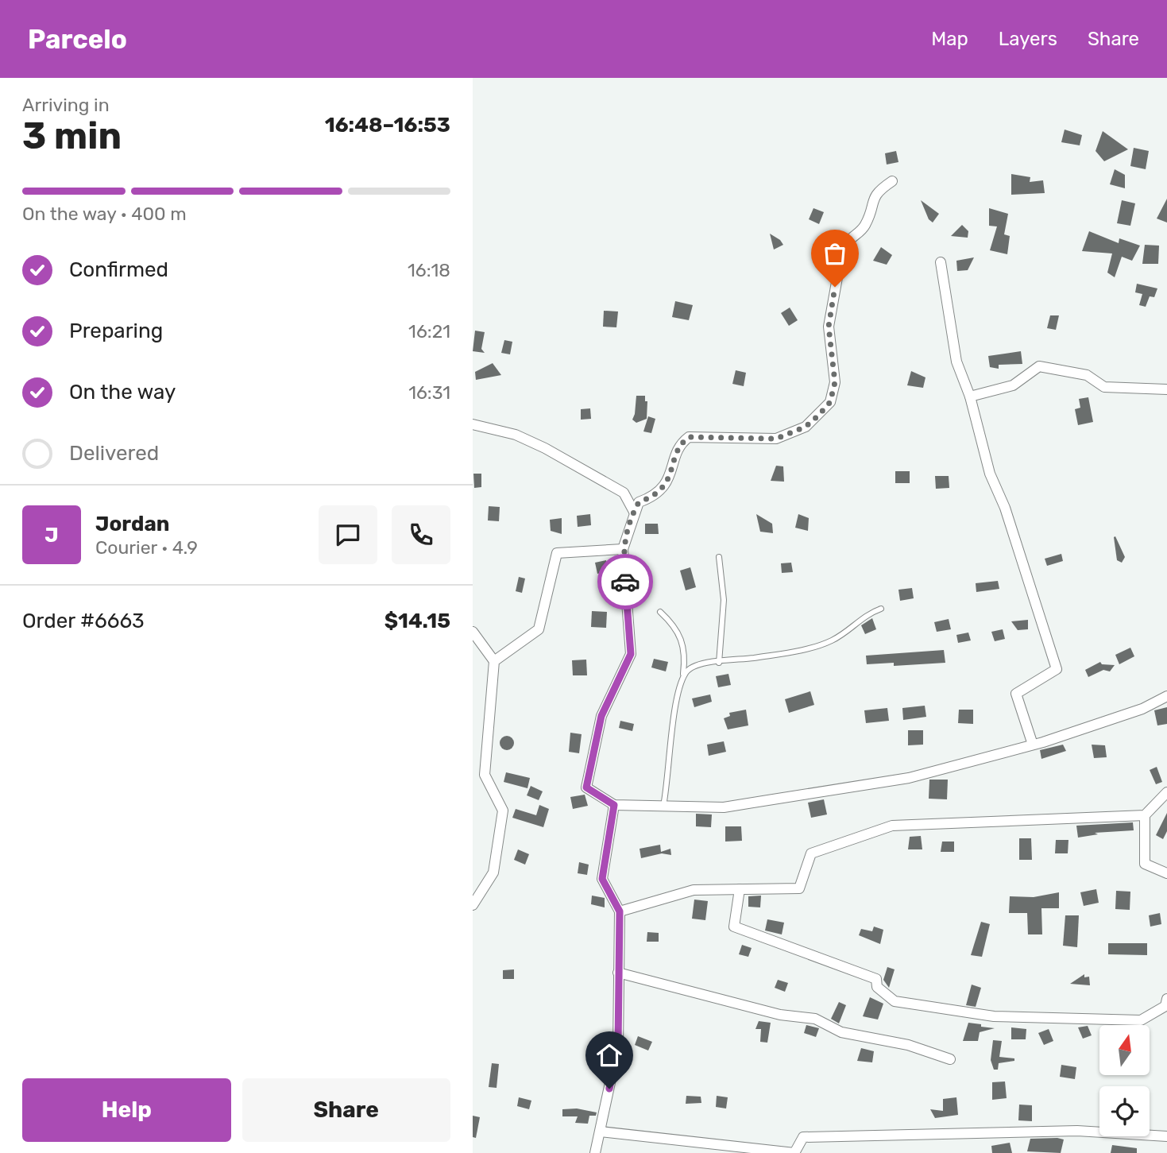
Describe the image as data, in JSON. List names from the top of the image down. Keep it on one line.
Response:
{"north":"top","page":{"header":"Parcelo","nav":["Map","Layers","Share"],"heading":["3 min","Arriving in","16:48–16:53"],"panel":["Jordan","Courier · 4.9","Order #6663","$14.15"],"bar":"On the way · 400 m","list":[["Confirmed","16:18"],["Preparing","16:21"],["On the way","16:31"],"Delivered"],"round":"J","buttons":["Help","Share"]}}
